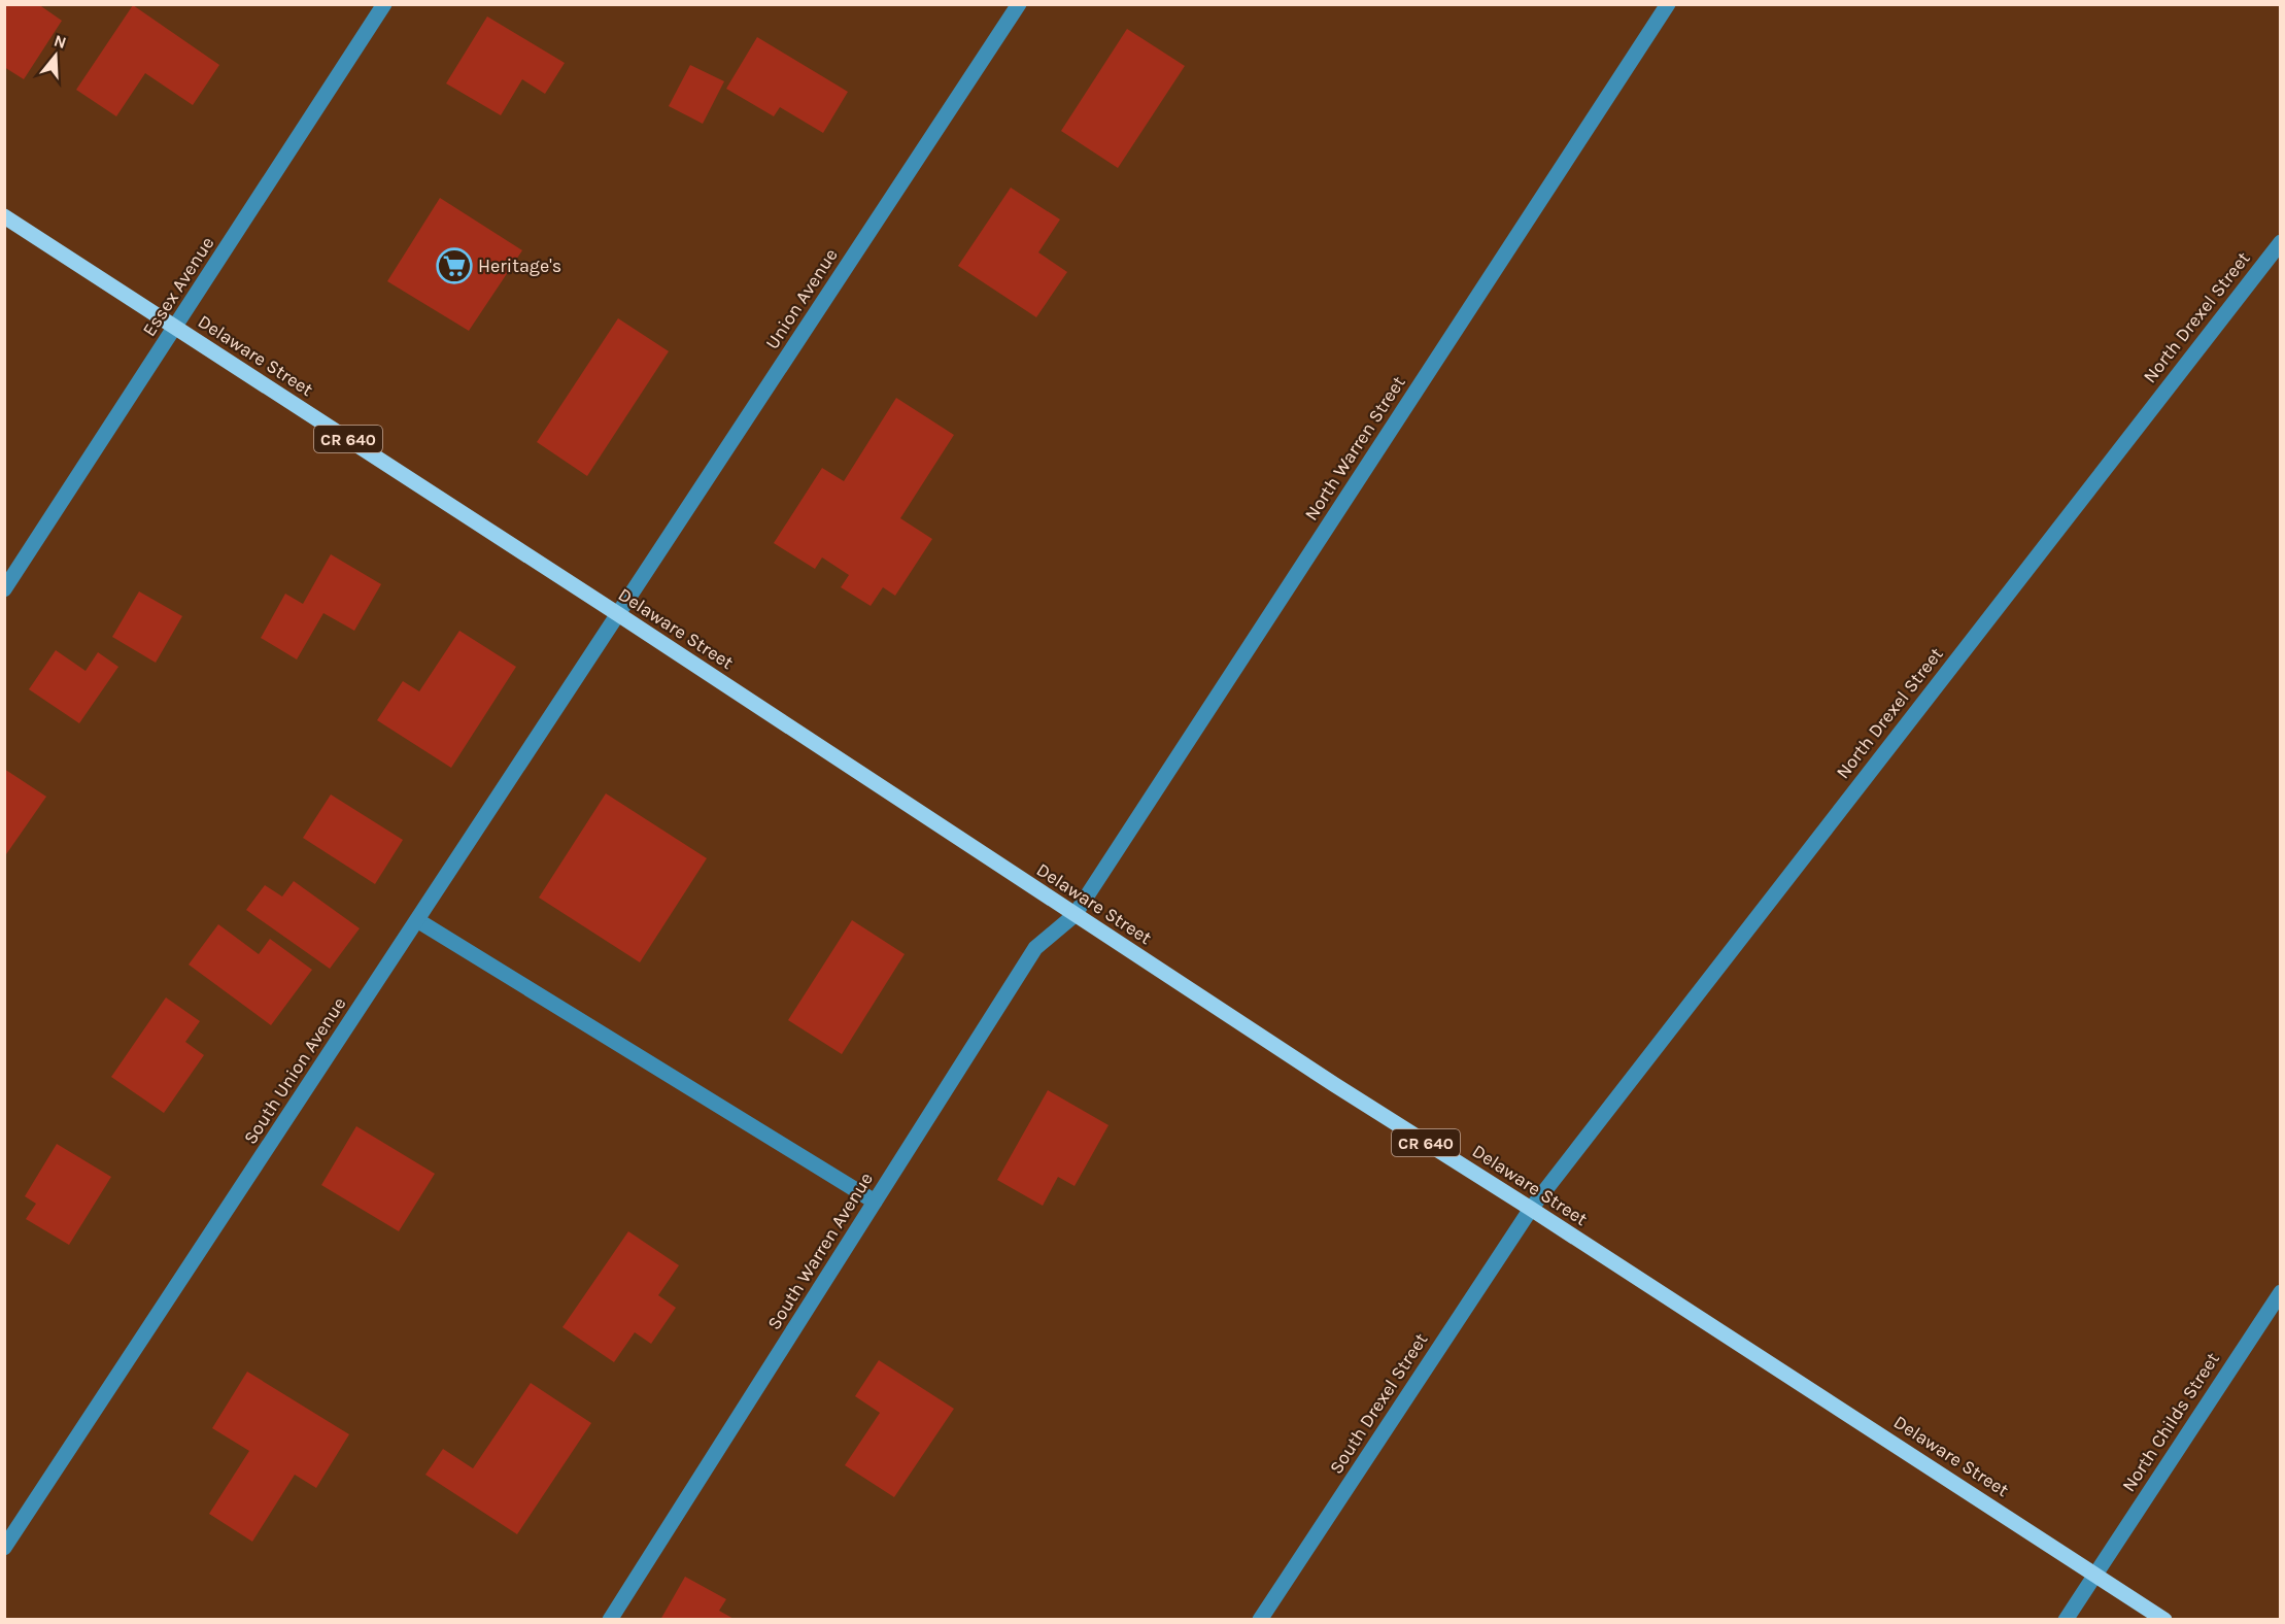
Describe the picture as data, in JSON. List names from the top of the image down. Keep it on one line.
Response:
{"streets":{"main road":["Delaware Street","CR 640"],"street":["Essex Avenue","Union Avenue","North Drexel Street","North Warren Street","South Union Avenue","South Warren Avenue","South Drexel Street","North Childs Street"]},"crossings":[["Essex Avenue","Delaware Street"],["Union Avenue","Delaware Street"],["Union Avenue","South Union Avenue"],["North Drexel Street","Delaware Street"],["North Drexel Street","South Drexel Street"],["Delaware Street","North Warren Street"],["Delaware Street","South Union Avenue"],["Delaware Street","South Warren Avenue"],["Delaware Street","South Drexel Street"],["Delaware Street","North Childs Street"],["North Warren Street","South Warren Avenue"]],"places":{"supermarket":["Heritage's"]},"north":"top"}
